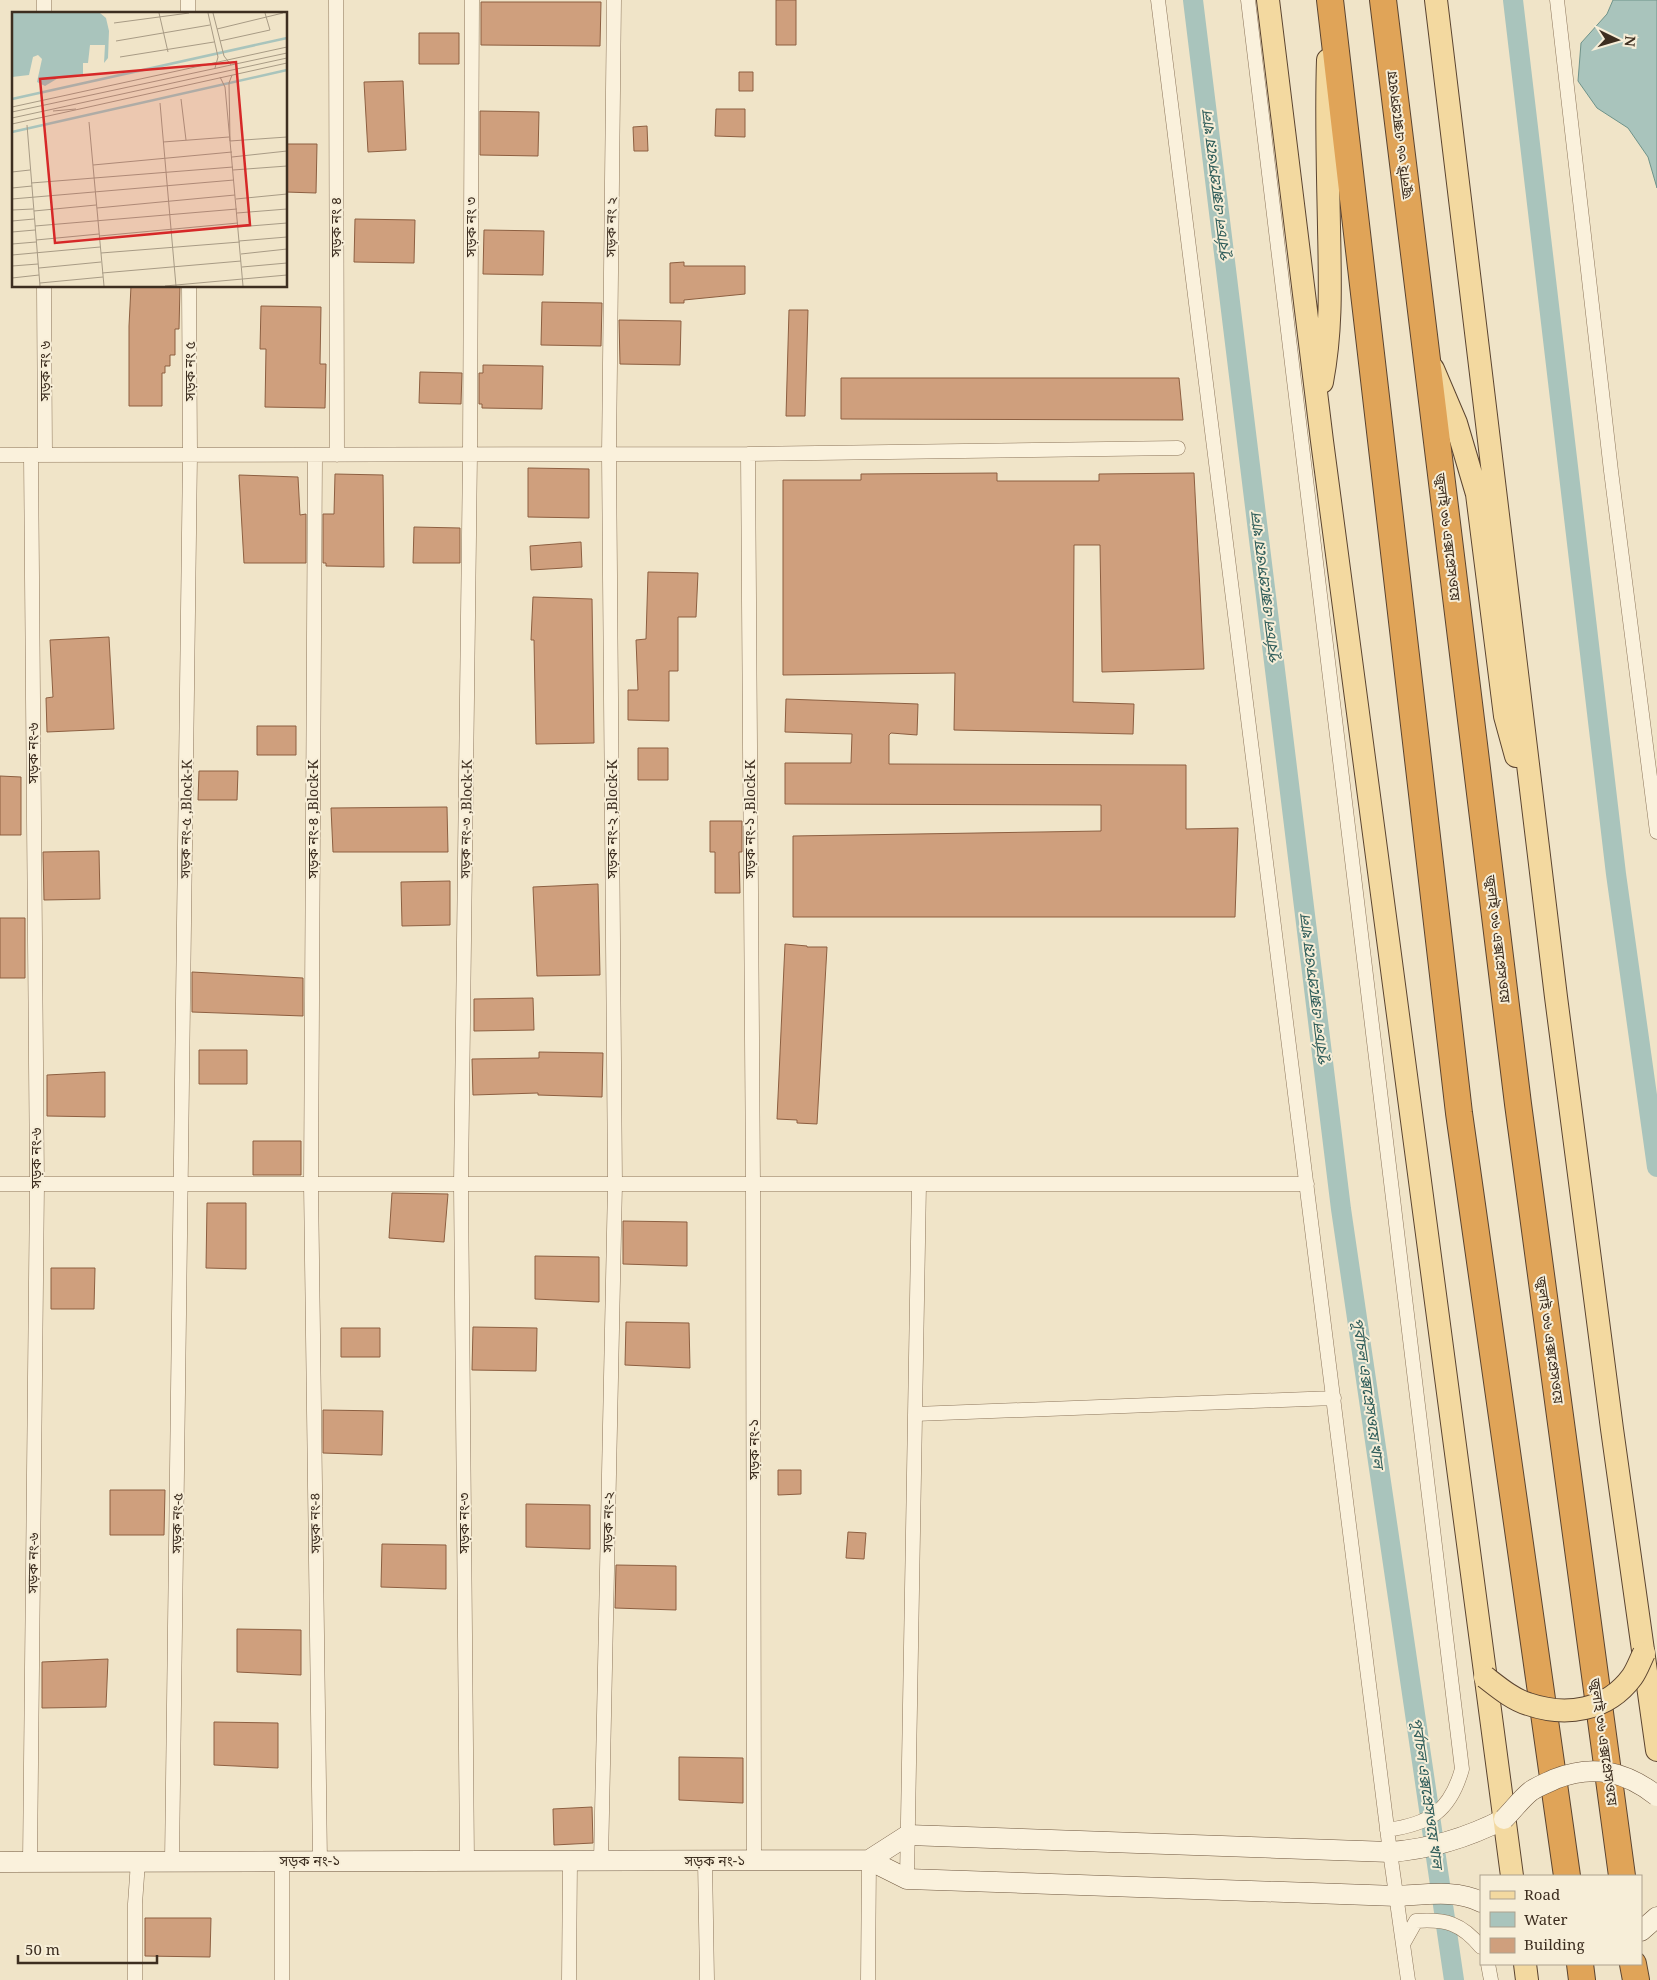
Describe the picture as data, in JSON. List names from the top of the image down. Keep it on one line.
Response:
{"streets":{"highway":["জুলাই ৩৬ এক্সপ্রেসওয়ে"],"street":["সড়ক নং ৪","সড়ক নং ৩","সড়ক নং ২","সড়ক নং ৬","সড়ক নং ৫","সড়ক নং-৬","সড়ক নং-৫ ,Block-K","সড়ক নং-৪ ,Block-K","সড়ক নং-৩ ,Block-K","সড়ক নং-২ ,Block-K","সড়ক নং-১ ,Block-K","সড়ক নং-১","সড়ক নং-২","সড়ক নং-৫","সড়ক নং-৪","সড়ক নং-৩"]},"crossings":[["সড়ক নং ৩","সড়ক নং-৩ ,Block-K"],["সড়ক নং ২","সড়ক নং-২ ,Block-K"],["সড়ক নং ৬","সড়ক নং-৬"],["সড়ক নং ৫","সড়ক নং-৫ ,Block-K"],["সড়ক নং-৬","সড়ক নং-১"],["সড়ক নং-৫ ,Block-K","সড়ক নং-৫"],["সড়ক নং-৪ ,Block-K","সড়ক নং-৪"],["সড়ক নং-৩ ,Block-K","সড়ক নং-৩"],["সড়ক নং-২ ,Block-K","সড়ক নং-২"],["সড়ক নং-১ ,Block-K","সড়ক নং-১"],["সড়ক নং-১","সড়ক নং-২"],["সড়ক নং-১","সড়ক নং-৫"],["সড়ক নং-১","সড়ক নং-৪"],["সড়ক নং-১","সড়ক নং-৩"]],"water":["পূর্বাচল এক্সপ্রেসওয়ে খাল"],"legend":["Road","Water","Building"],"scale_bar":"50 m","north":"right"}
